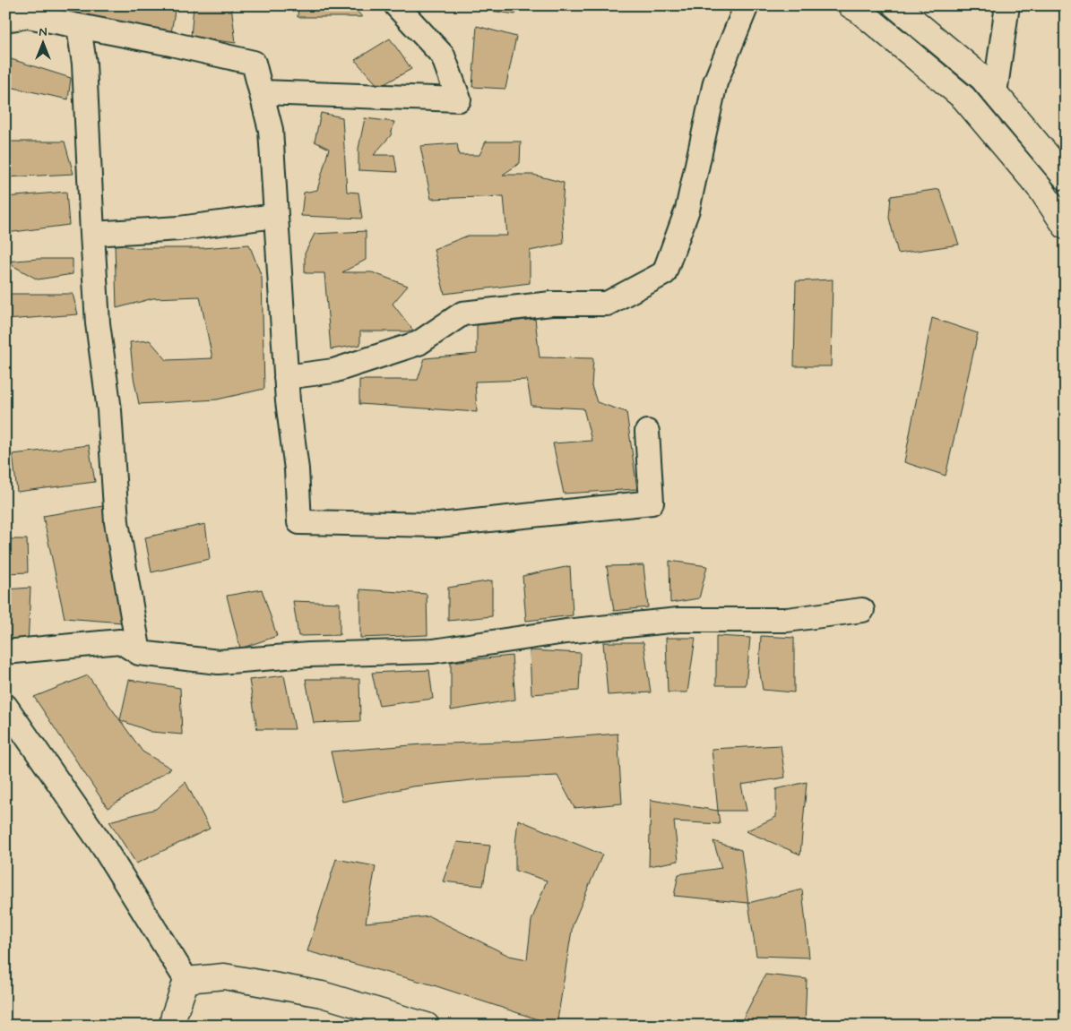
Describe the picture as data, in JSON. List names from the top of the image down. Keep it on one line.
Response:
{"north":"top"}
